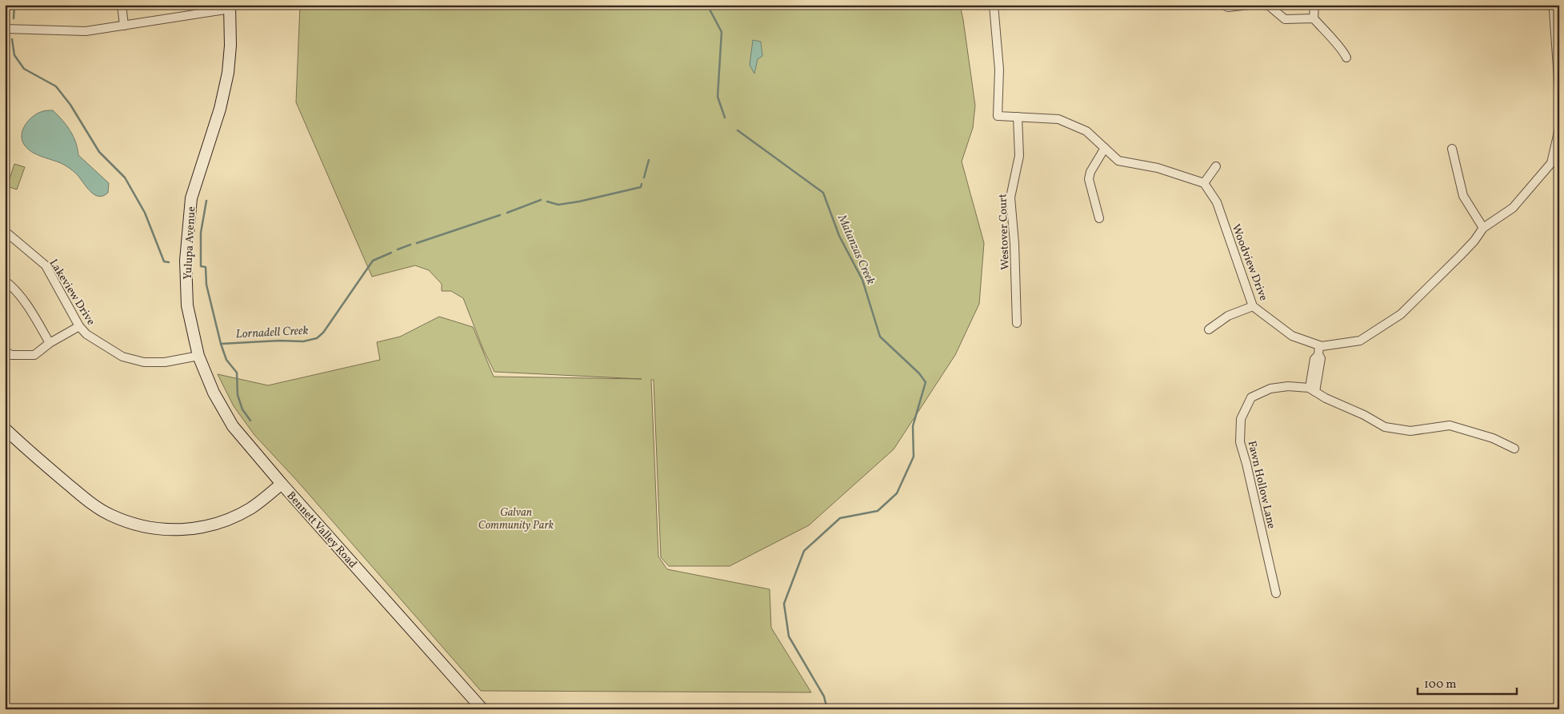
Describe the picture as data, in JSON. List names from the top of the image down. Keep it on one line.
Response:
{"streets":{"street":["Westover Court","Yulupa Avenue","Woodview Drive","Lakeview Drive","Fawn Hollow Lane","Bennett Valley Road"]},"crossings":[["Yulupa Avenue","Lakeview Drive"],["Yulupa Avenue","Bennett Valley Road"]],"water":["Matanzas Creek","Lornadell Creek"],"parks":["Galvan Community Park"],"scale_bar":"100 m"}
